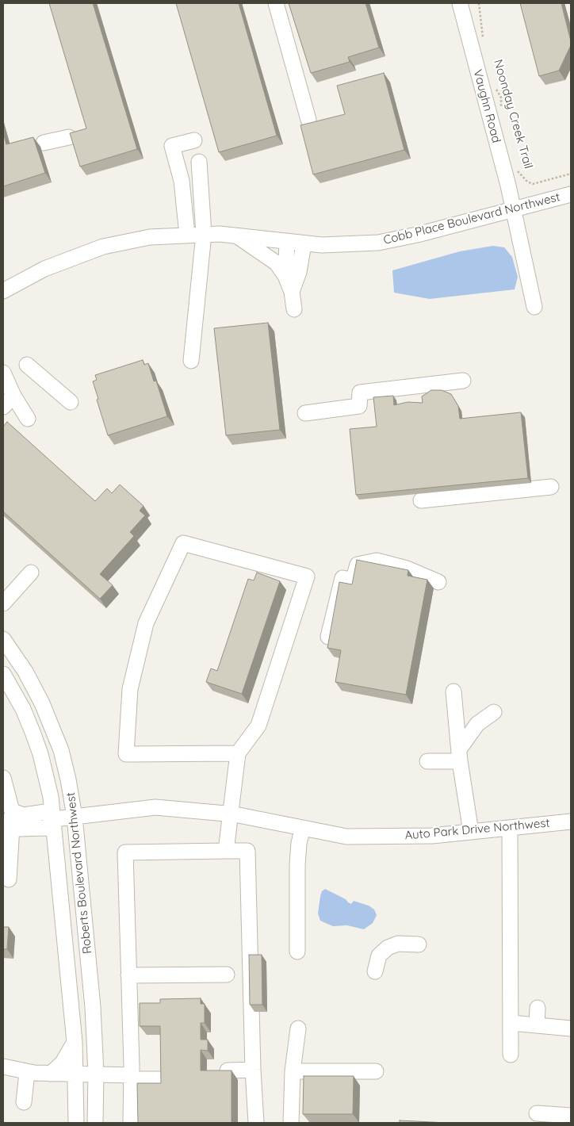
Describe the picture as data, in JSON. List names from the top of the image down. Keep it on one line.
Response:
{"streets":{"street":["Vaughn Road","Cobb Place Boulevard Northwest","Auto Park Drive Northwest","Roberts Boulevard Northwest"],"path":["Noonday Creek Trail"]},"crossings":[["Vaughn Road","Cobb Place Boulevard Northwest"],["Auto Park Drive Northwest","Roberts Boulevard Northwest"]]}
